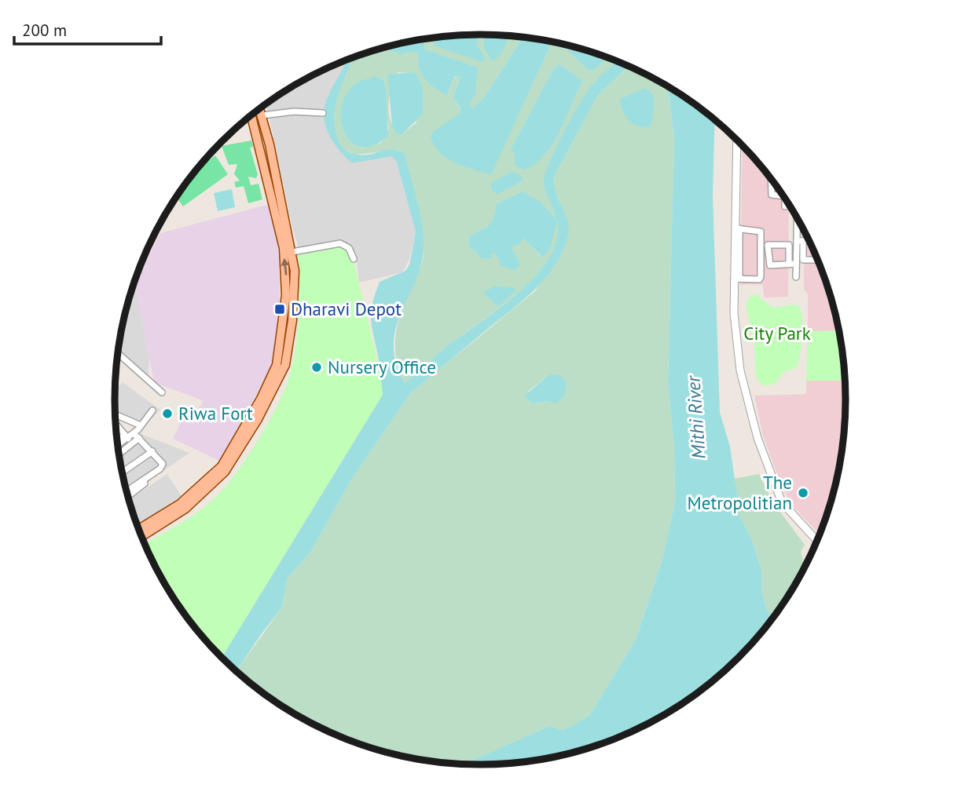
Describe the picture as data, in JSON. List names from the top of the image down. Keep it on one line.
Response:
{"water":["Mithi River"],"parks":["City Park"],"places":{"transit":["Dharavi Depot"],"other":["Nursery Office","Riwa Fort","The Metropolitian"]},"scale_bar":"200 m"}
